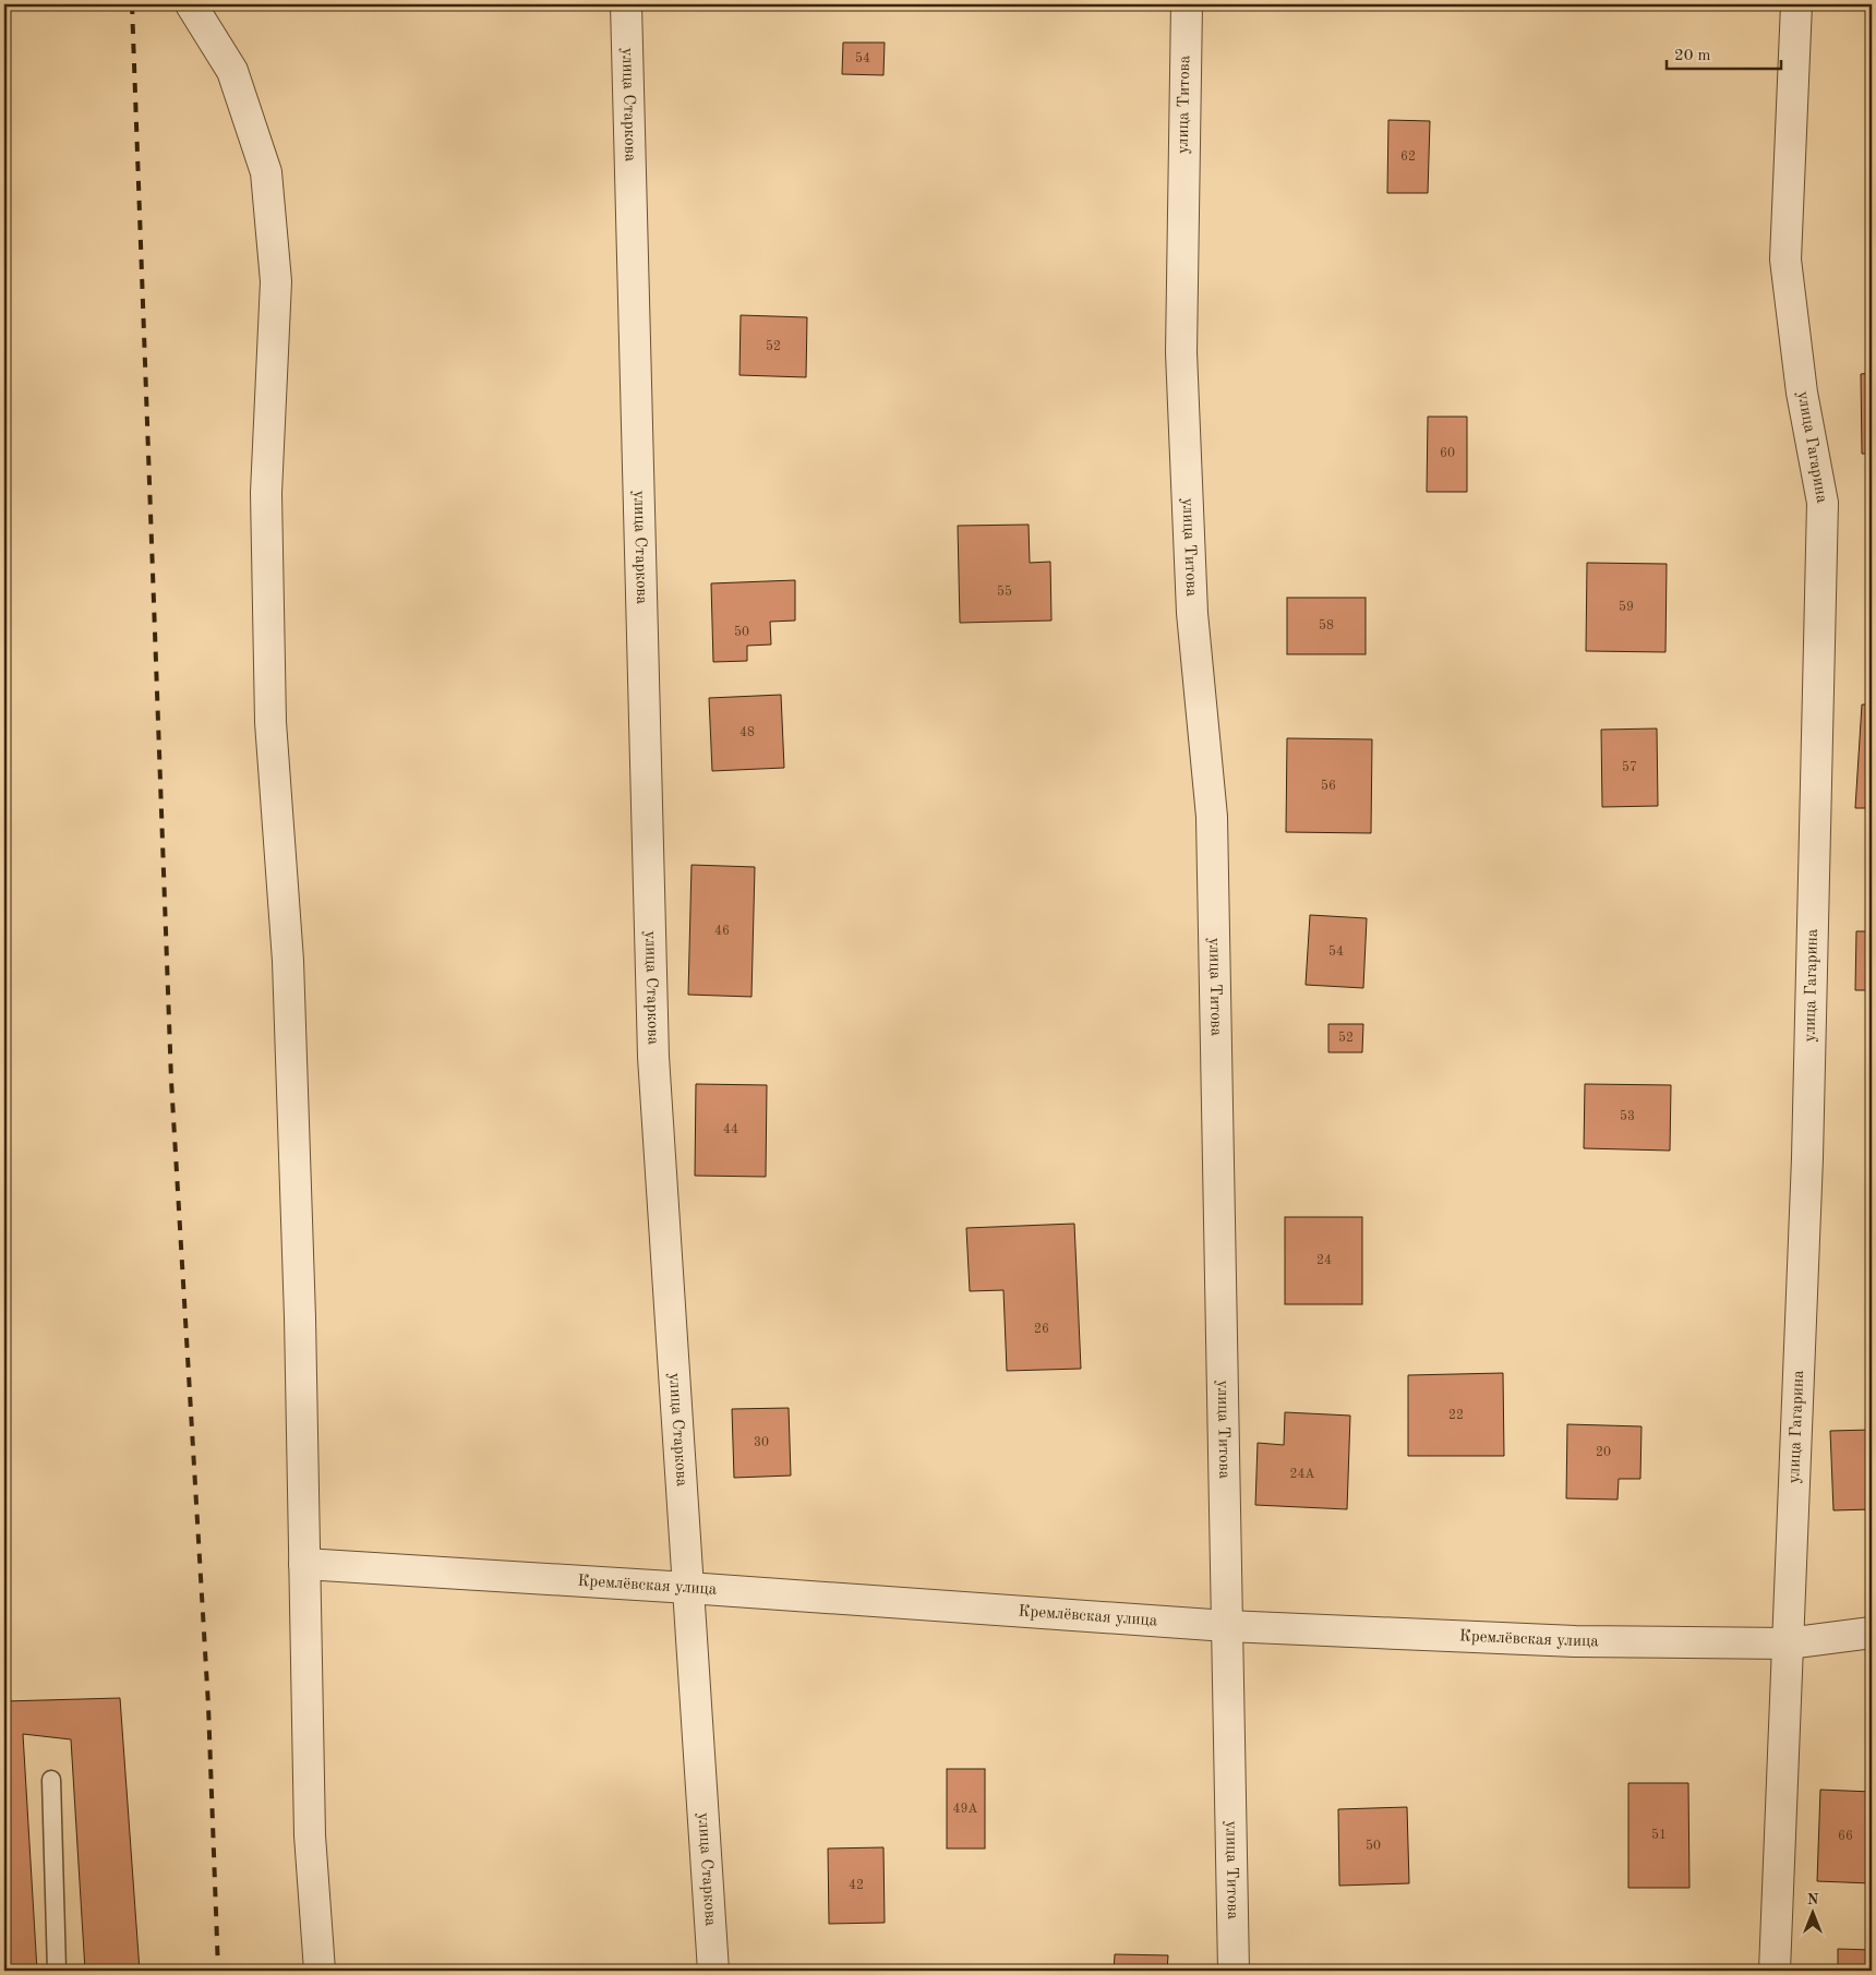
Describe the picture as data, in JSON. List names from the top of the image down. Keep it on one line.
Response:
{"streets":{"street":["улица Титова","улица Старкова","улица Гагарина","Кремлёвская улица"]},"crossings":[["улица Титова","Кремлёвская улица"],["улица Старкова","Кремлёвская улица"],["улица Гагарина","Кремлёвская улица"]],"house_numbers":["54","62","52","60","55","59","58","50","48","57","56","46","54","52","53","44","24","26","22","30","20","24А","49А","51","66","50","42"],"scale_bar":"20 m","north":"top"}
